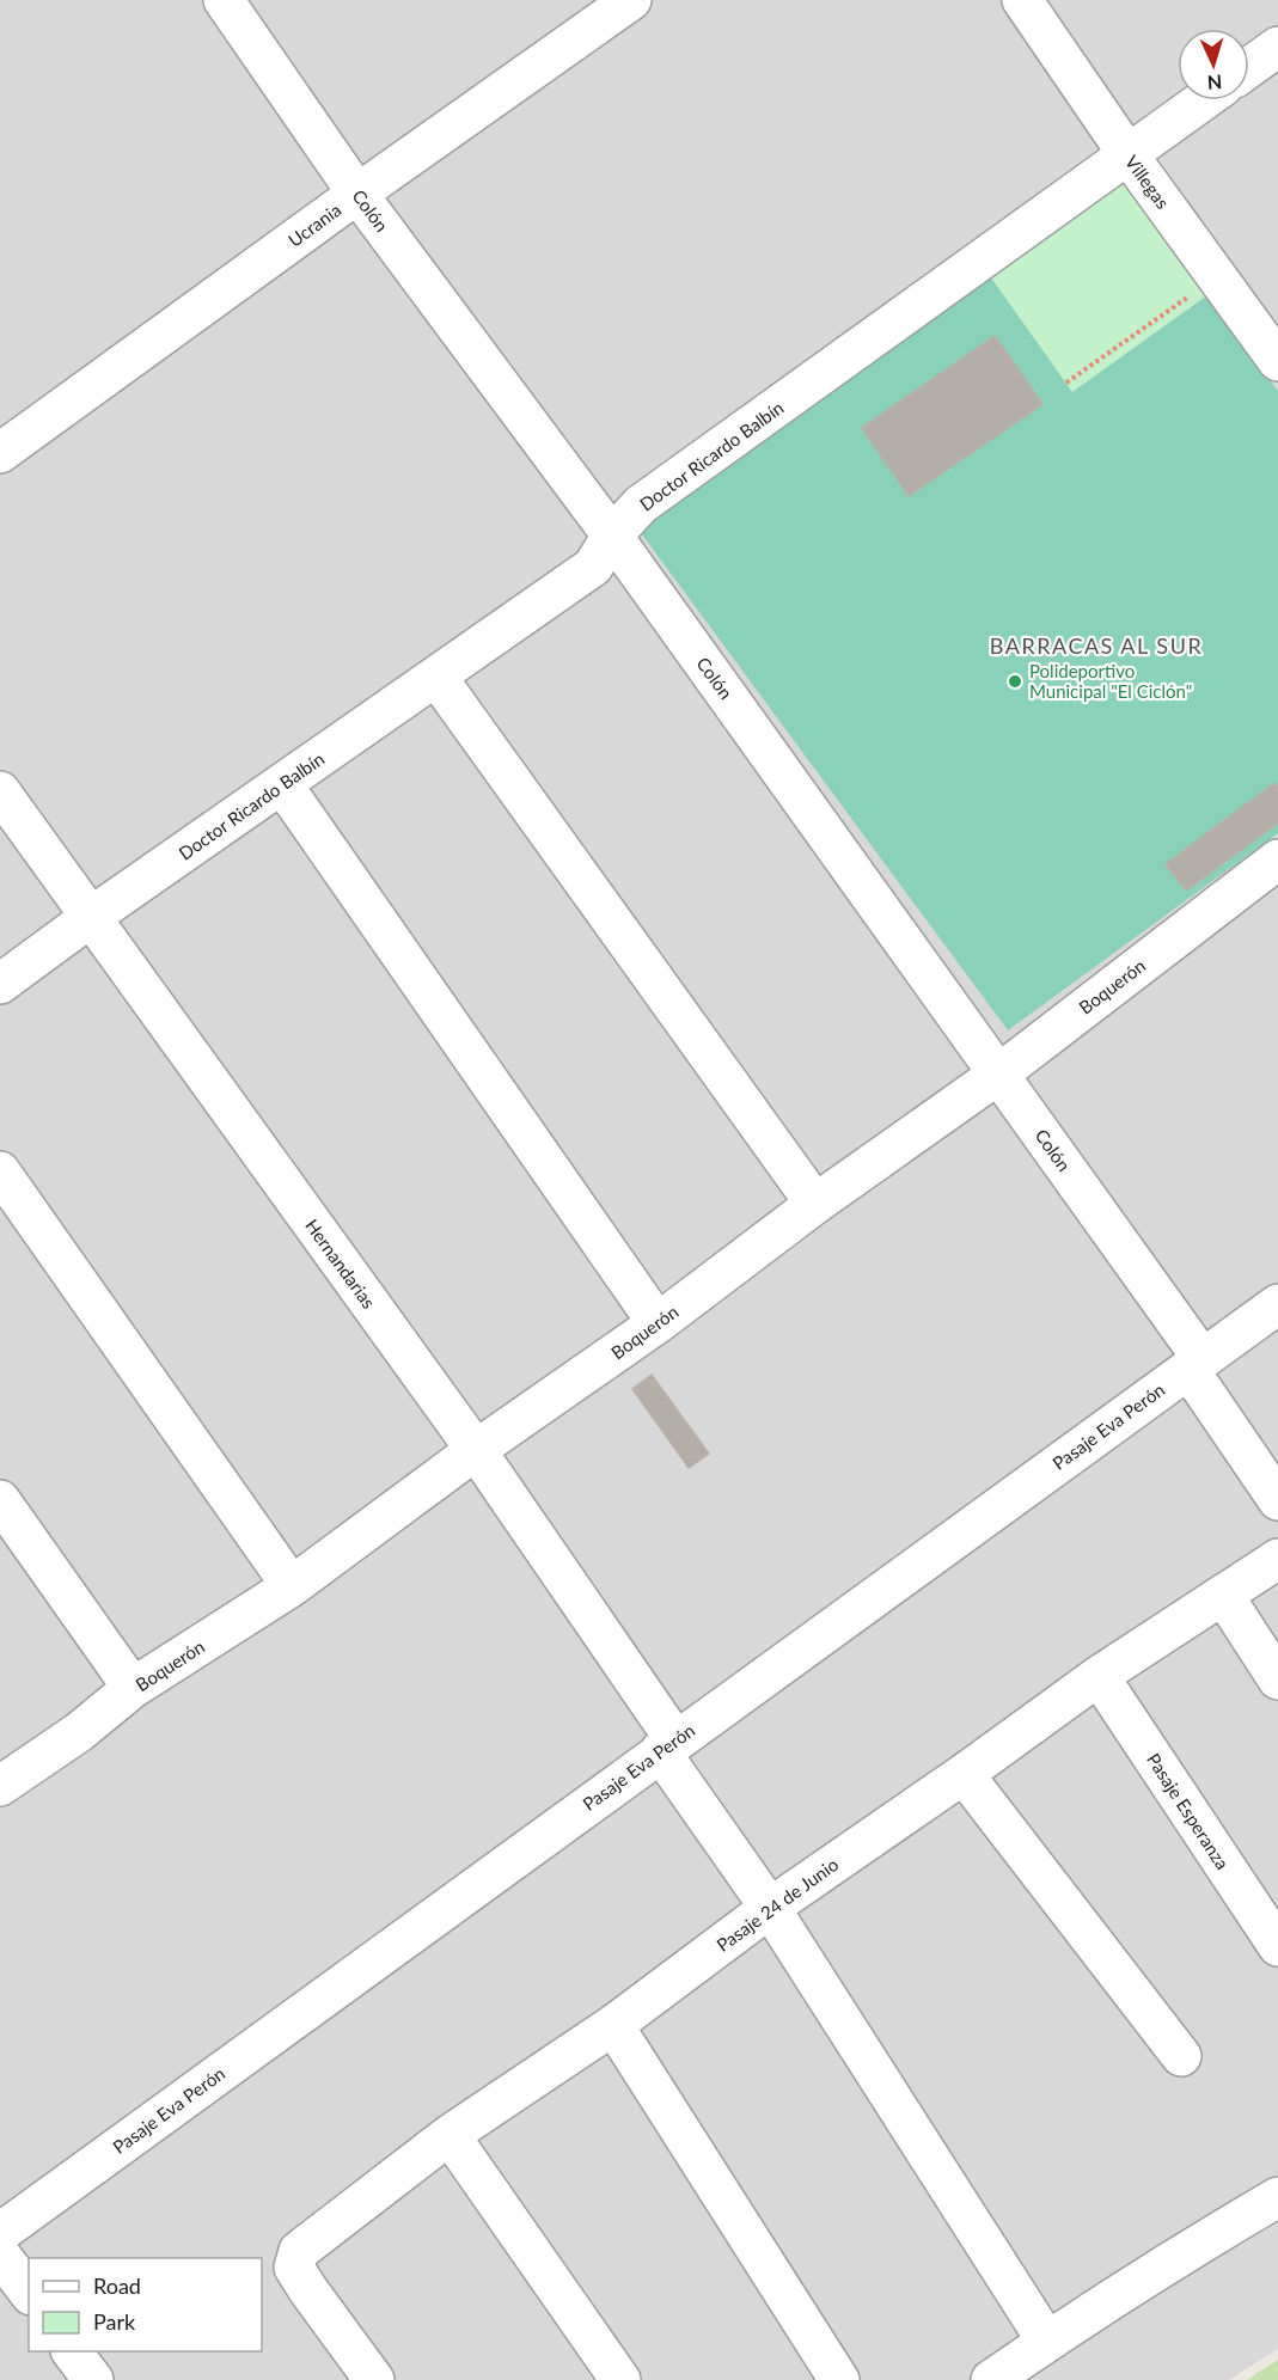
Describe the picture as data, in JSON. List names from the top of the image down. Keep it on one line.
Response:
{"streets":{"street":["Villegas","Colón","Ucrania","Doctor Ricardo Balbín","Boquerón","Hernandarias","Pasaje Eva Perón","Pasaje Esperanza","Pasaje 24 de Junio"]},"crossings":[["Villegas","Doctor Ricardo Balbín"],["Colón","Ucrania"],["Colón","Doctor Ricardo Balbín"],["Colón","Boquerón"],["Colón","Pasaje Eva Perón"],["Doctor Ricardo Balbín","Hernandarias"],["Boquerón","Hernandarias"],["Hernandarias","Pasaje Eva Perón"],["Hernandarias","Pasaje 24 de Junio"],["Pasaje Esperanza","Pasaje 24 de Junio"]],"districts":["BARRACAS AL SUR"],"places":["Polideportivo Municipal \"El Ciclón\""],"legend":["Road","Park"],"north":"bottom"}
